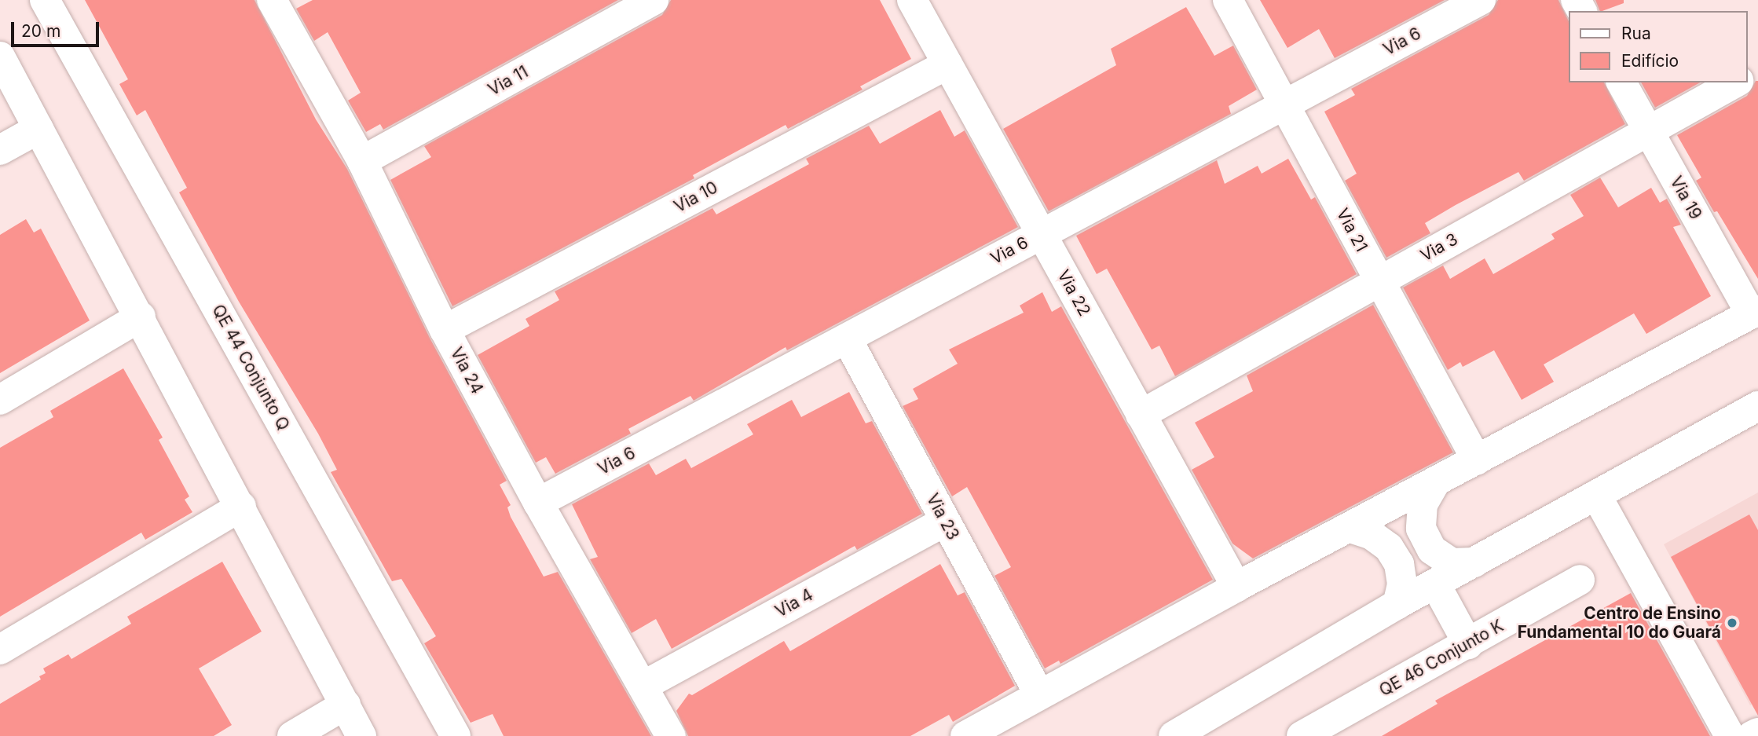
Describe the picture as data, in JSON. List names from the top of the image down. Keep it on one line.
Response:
{"streets":{"street":["Via 6","Via 11","Via 10","Via 19","Via 21","Via 3","Via 22","QE 44 Conjunto Q","Via 24","Via 23","Via 4","QE 46 Conjunto K"]},"crossings":[["Via 6","Via 21"],["Via 6","Via 22"],["Via 6","Via 24"],["Via 6","Via 23"],["Via 11","Via 24"],["Via 10","Via 22"],["Via 10","Via 24"],["Via 19","Via 3"],["Via 21","Via 3"],["Via 3","Via 22"],["Via 24","Via 4"],["Via 23","Via 4"]],"places":["Centro de Ensino Fundamental 10 do Guará"],"legend":["Rua","Edifício"],"scale_bar":"20 m"}
